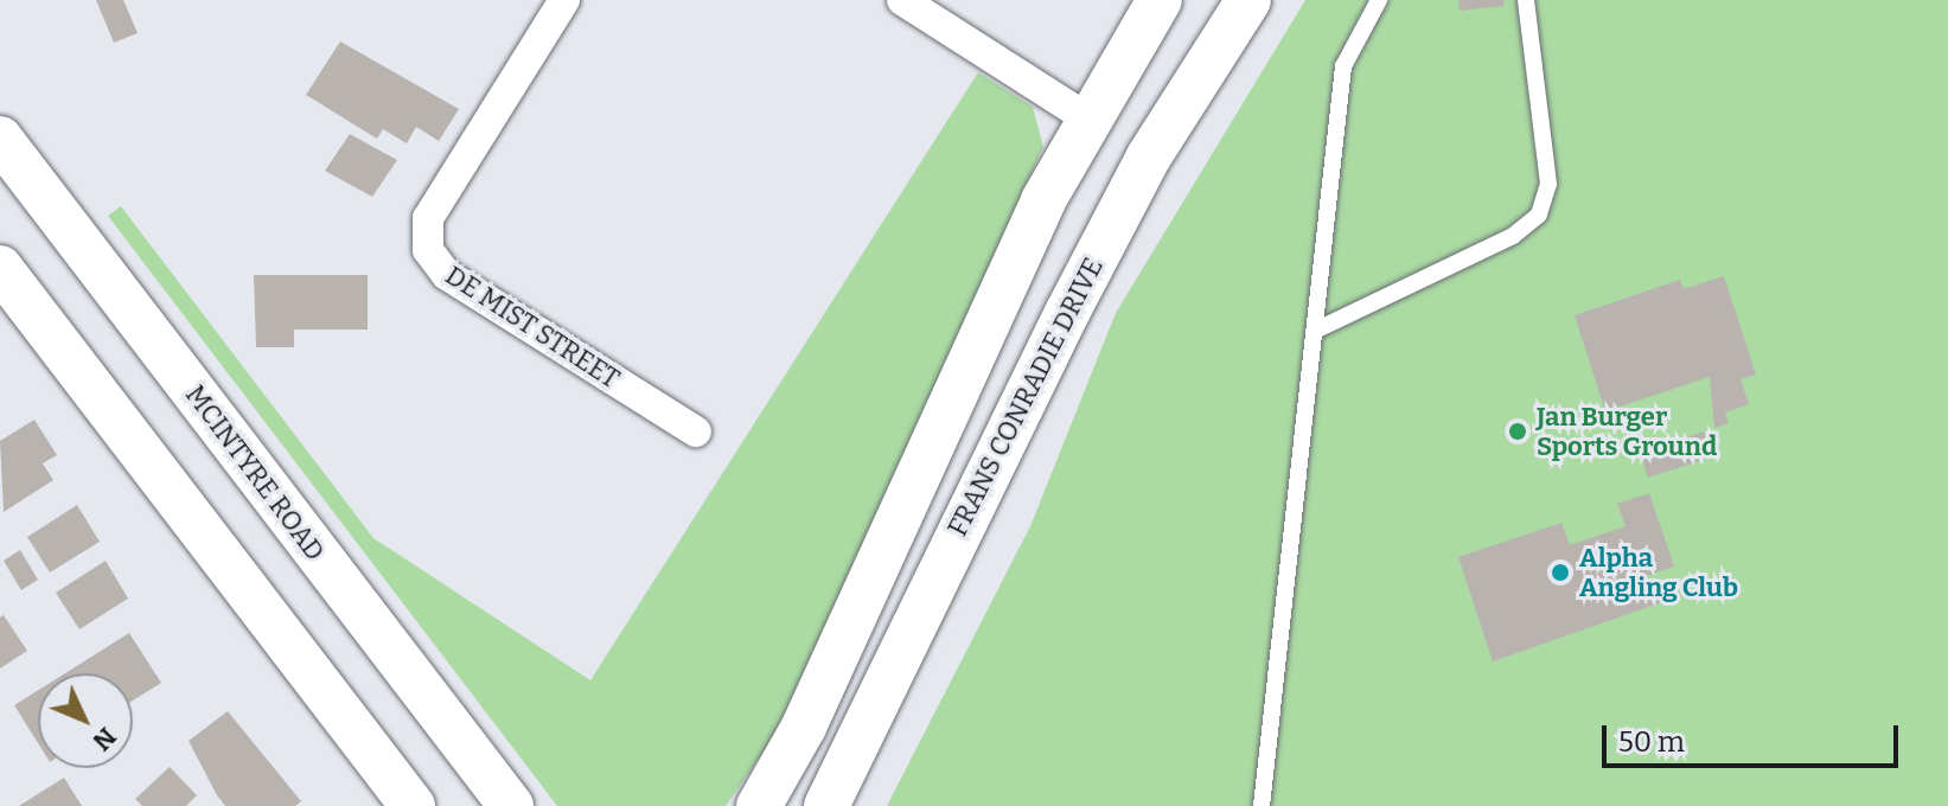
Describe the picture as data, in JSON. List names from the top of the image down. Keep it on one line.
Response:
{"streets":{"main road":["FRANS CONRADIE DRIVE","MCINTYRE ROAD"],"street":["DE MIST STREET"]},"places":["Jan Burger Sports Ground","Alpha Angling Club"],"scale_bar":"50 m","north":"bottom right"}
